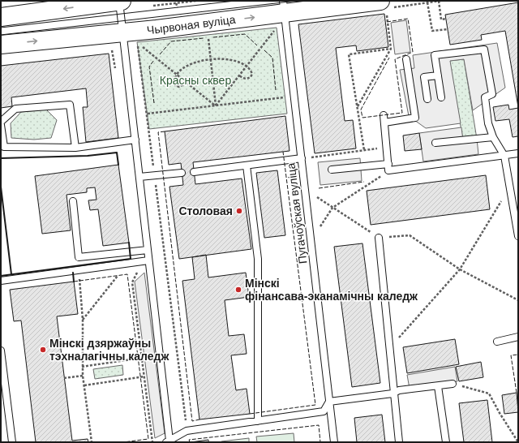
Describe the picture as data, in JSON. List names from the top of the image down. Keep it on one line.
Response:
{"streets":{"main road":["Чырвоная вуліца"],"lane":["Пугачоўская вуліца"]},"crossings":[["Чырвоная вуліца","Пугачоўская вуліца"]],"parks":["Красны сквер"],"places":["Столовая","Мінскі фінансава-эканамічны каледж","Мінскі дзяржаўны тэхналагічны каледж"]}
